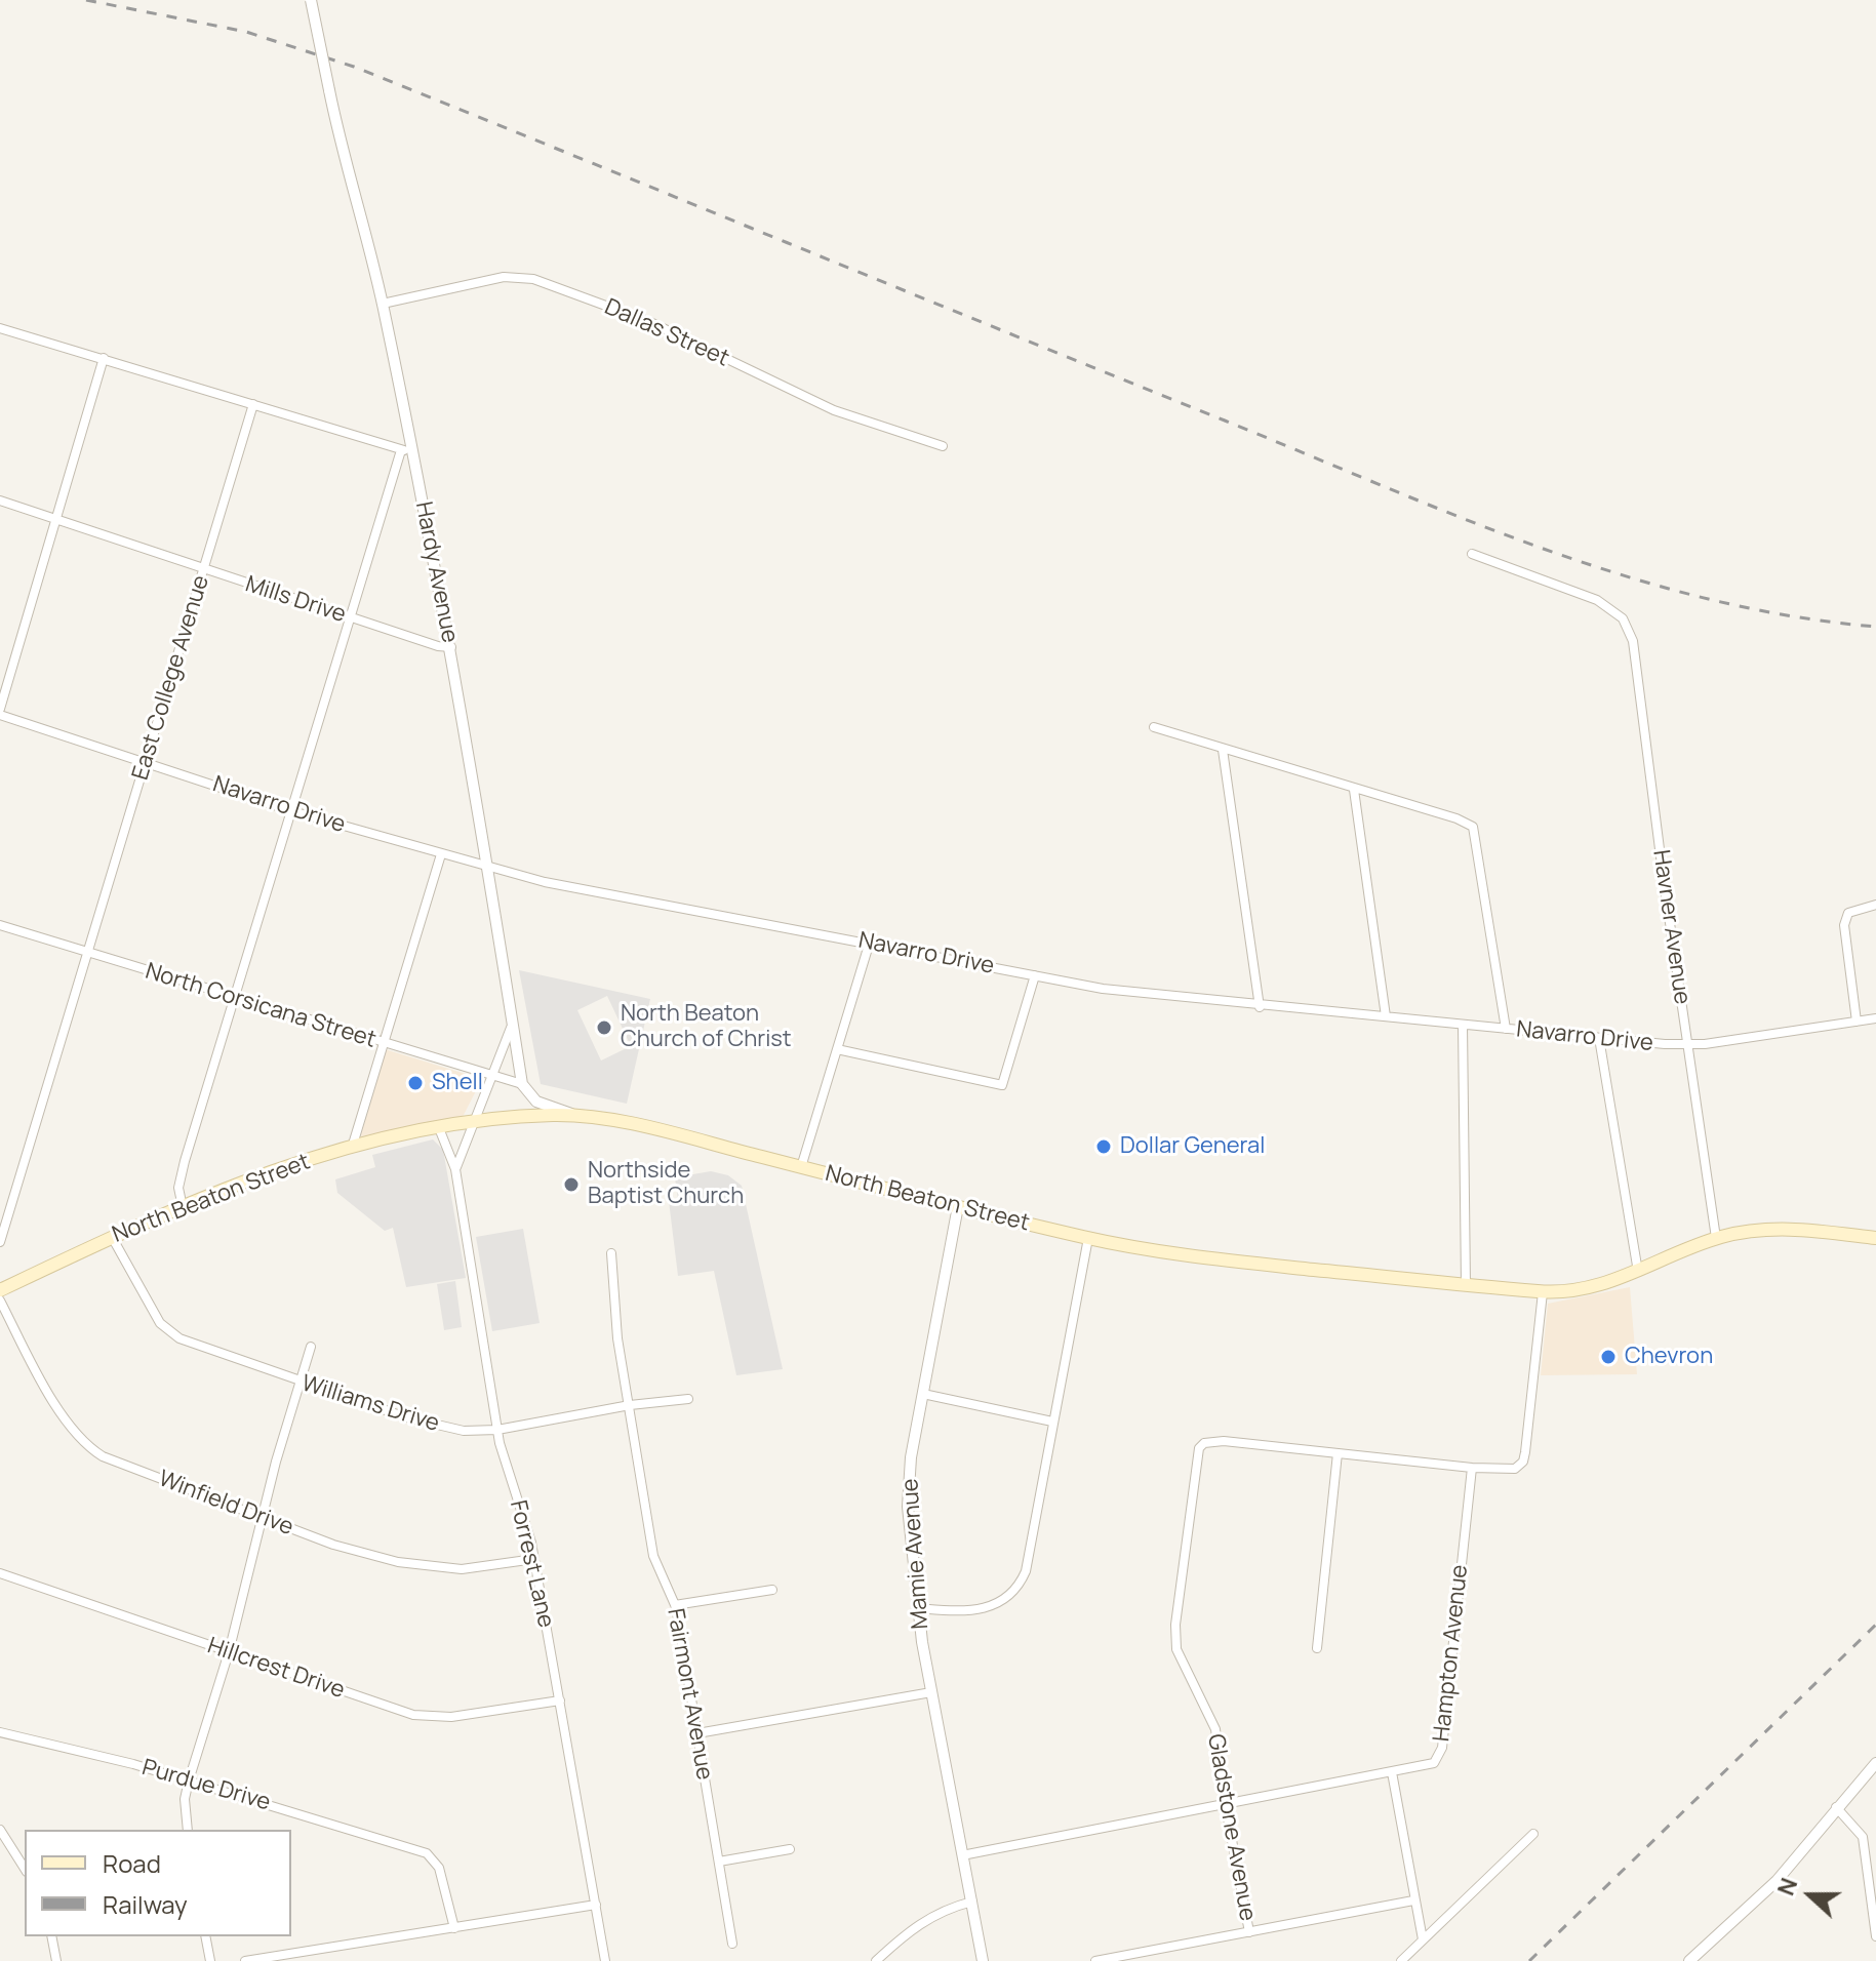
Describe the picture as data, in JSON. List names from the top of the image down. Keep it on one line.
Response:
{"streets":{"main road":["North Beaton Street"],"street":["Dallas Street","Hardy Avenue","Mills Drive","East College Avenue","Navarro Drive","Havner Avenue","North Corsicana Street","Williams Drive","Winfield Drive","Mamie Avenue","Forrest Lane","Hampton Avenue","Hillcrest Drive","Fairmont Avenue","Purdue Drive","Gladstone Avenue"]},"crossings":[["Dallas Street","Hardy Avenue"],["Hardy Avenue","Mills Drive"],["Hardy Avenue","Navarro Drive"],["Hardy Avenue","North Corsicana Street"],["Hardy Avenue","Forrest Lane"],["Mills Drive","East College Avenue"],["East College Avenue","Navarro Drive"],["East College Avenue","North Corsicana Street"],["Navarro Drive","Havner Avenue"],["Havner Avenue","North Beaton Street"],["North Corsicana Street","Forrest Lane"],["North Beaton Street","Williams Drive"],["North Beaton Street","Mamie Avenue"],["North Beaton Street","Forrest Lane"],["Williams Drive","Forrest Lane"],["Williams Drive","Fairmont Avenue"],["Winfield Drive","Forrest Lane"],["Mamie Avenue","Hampton Avenue"],["Forrest Lane","Hillcrest Drive"],["Hampton Avenue","Gladstone Avenue"]],"places":["North Beaton Church of Christ","Shell","Dollar General","Northside Baptist Church","Chevron"],"legend":["Road","Railway"],"north":"left"}
